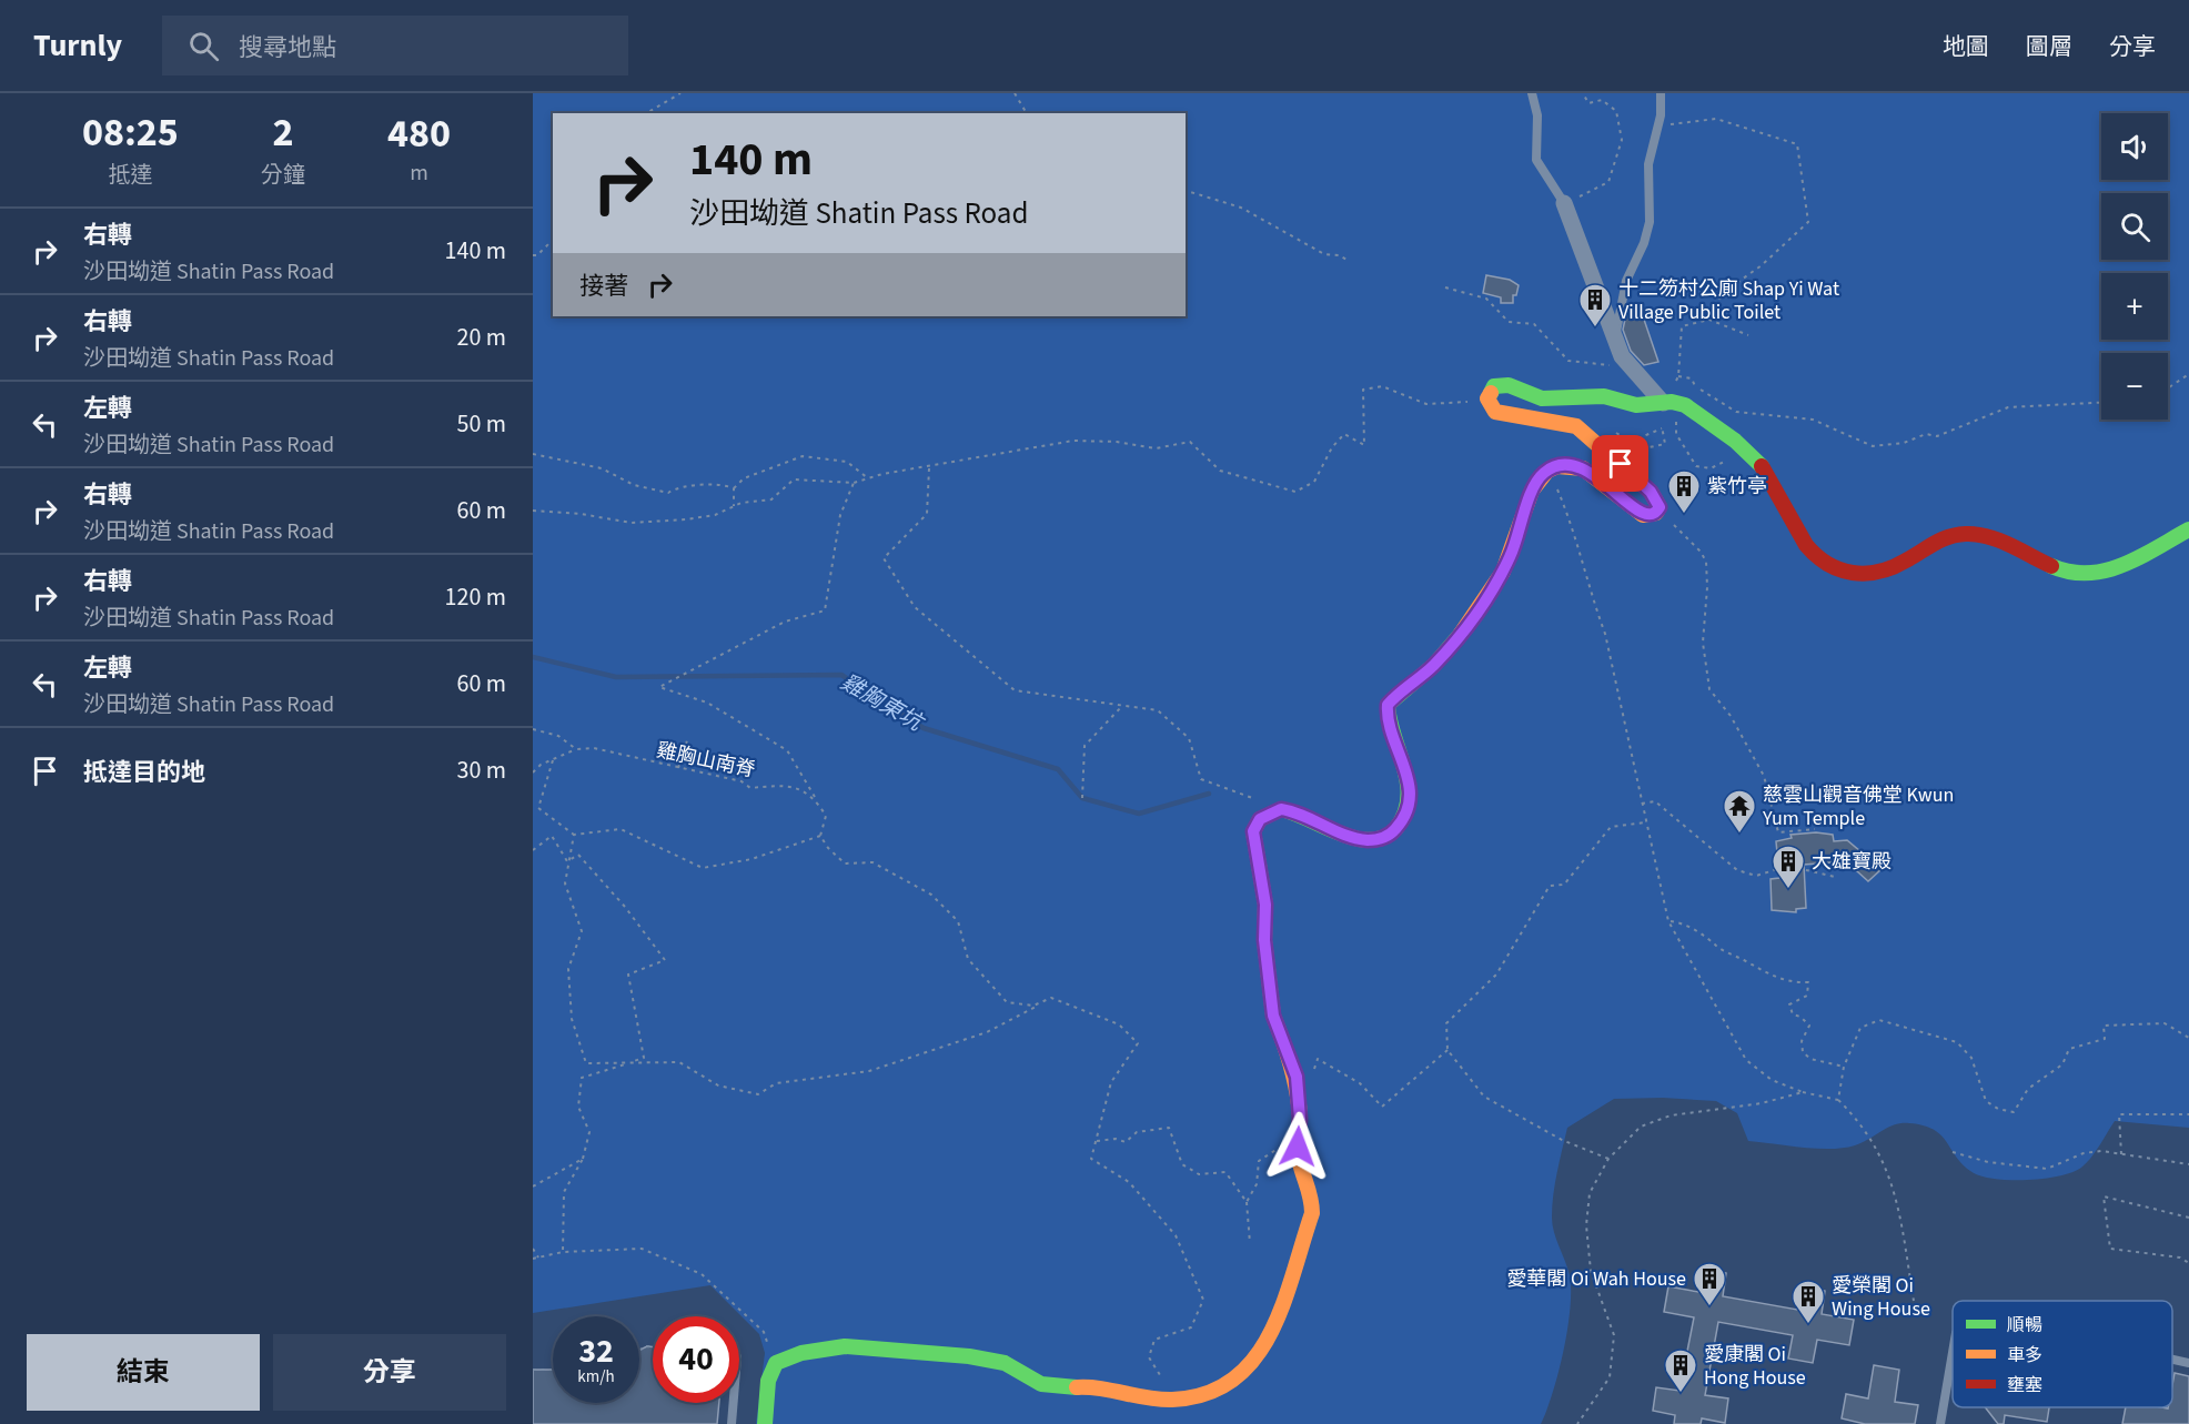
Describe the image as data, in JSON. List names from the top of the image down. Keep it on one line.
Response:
{"streets":{"path":["雞胸山南脊"]},"water":["雞胸東坑"],"places":{"building":["十二笏村公廁 Shap Yi Wat Village Public Toilet","紫竹亭","大雄寶殿","愛華閣 Oi Wah House","愛榮閣 Oi Wing House","愛康閣 Oi Hong House"],"temple":["慈雲山觀音佛堂 Kwun Yum Temple"]},"legend":["順暢","車多","壅塞"],"page":{"header":"Turnly","search":"搜尋地點","nav":["地圖","圖層","分享"],"eta":["08:25","抵達","2","分鐘","480","m"],"map_buttons":["+","−"],"turn":["140 m","沙田坳道 Shatin Pass Road"],"list":[{"name":"右轉","note":"沙田坳道 Shatin Pass Road","value":"140 m"},{"name":"右轉","note":"沙田坳道 Shatin Pass Road","value":"20 m"},{"name":"左轉","note":"沙田坳道 Shatin Pass Road","value":"50 m"},{"name":"右轉","note":"沙田坳道 Shatin Pass Road","value":"60 m"},{"name":"右轉","note":"沙田坳道 Shatin Pass Road","value":"120 m"},{"name":"左轉","note":"沙田坳道 Shatin Pass Road","value":"60 m"},{"name":"抵達目的地","value":"30 m"}],"then":"接著","speed":"32 km/h","limit":"40","buttons":["結束","分享"]}}
